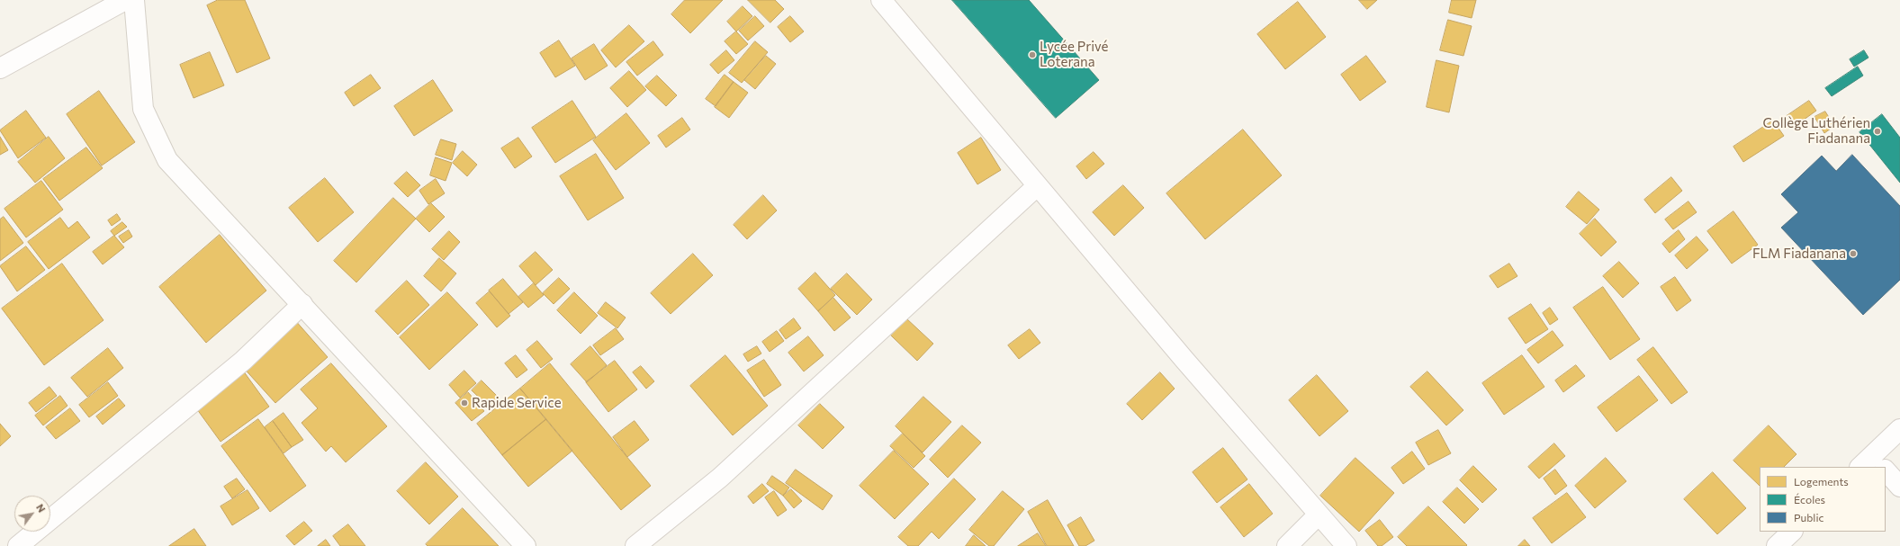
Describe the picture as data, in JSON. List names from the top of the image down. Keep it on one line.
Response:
{"places":["Lycée Privé Loterana","Collège Luthérien Fiadanana","FLM Fiadanana","Rapide Service"],"legend":["Logements","Écoles","Public"],"north":"top right"}
